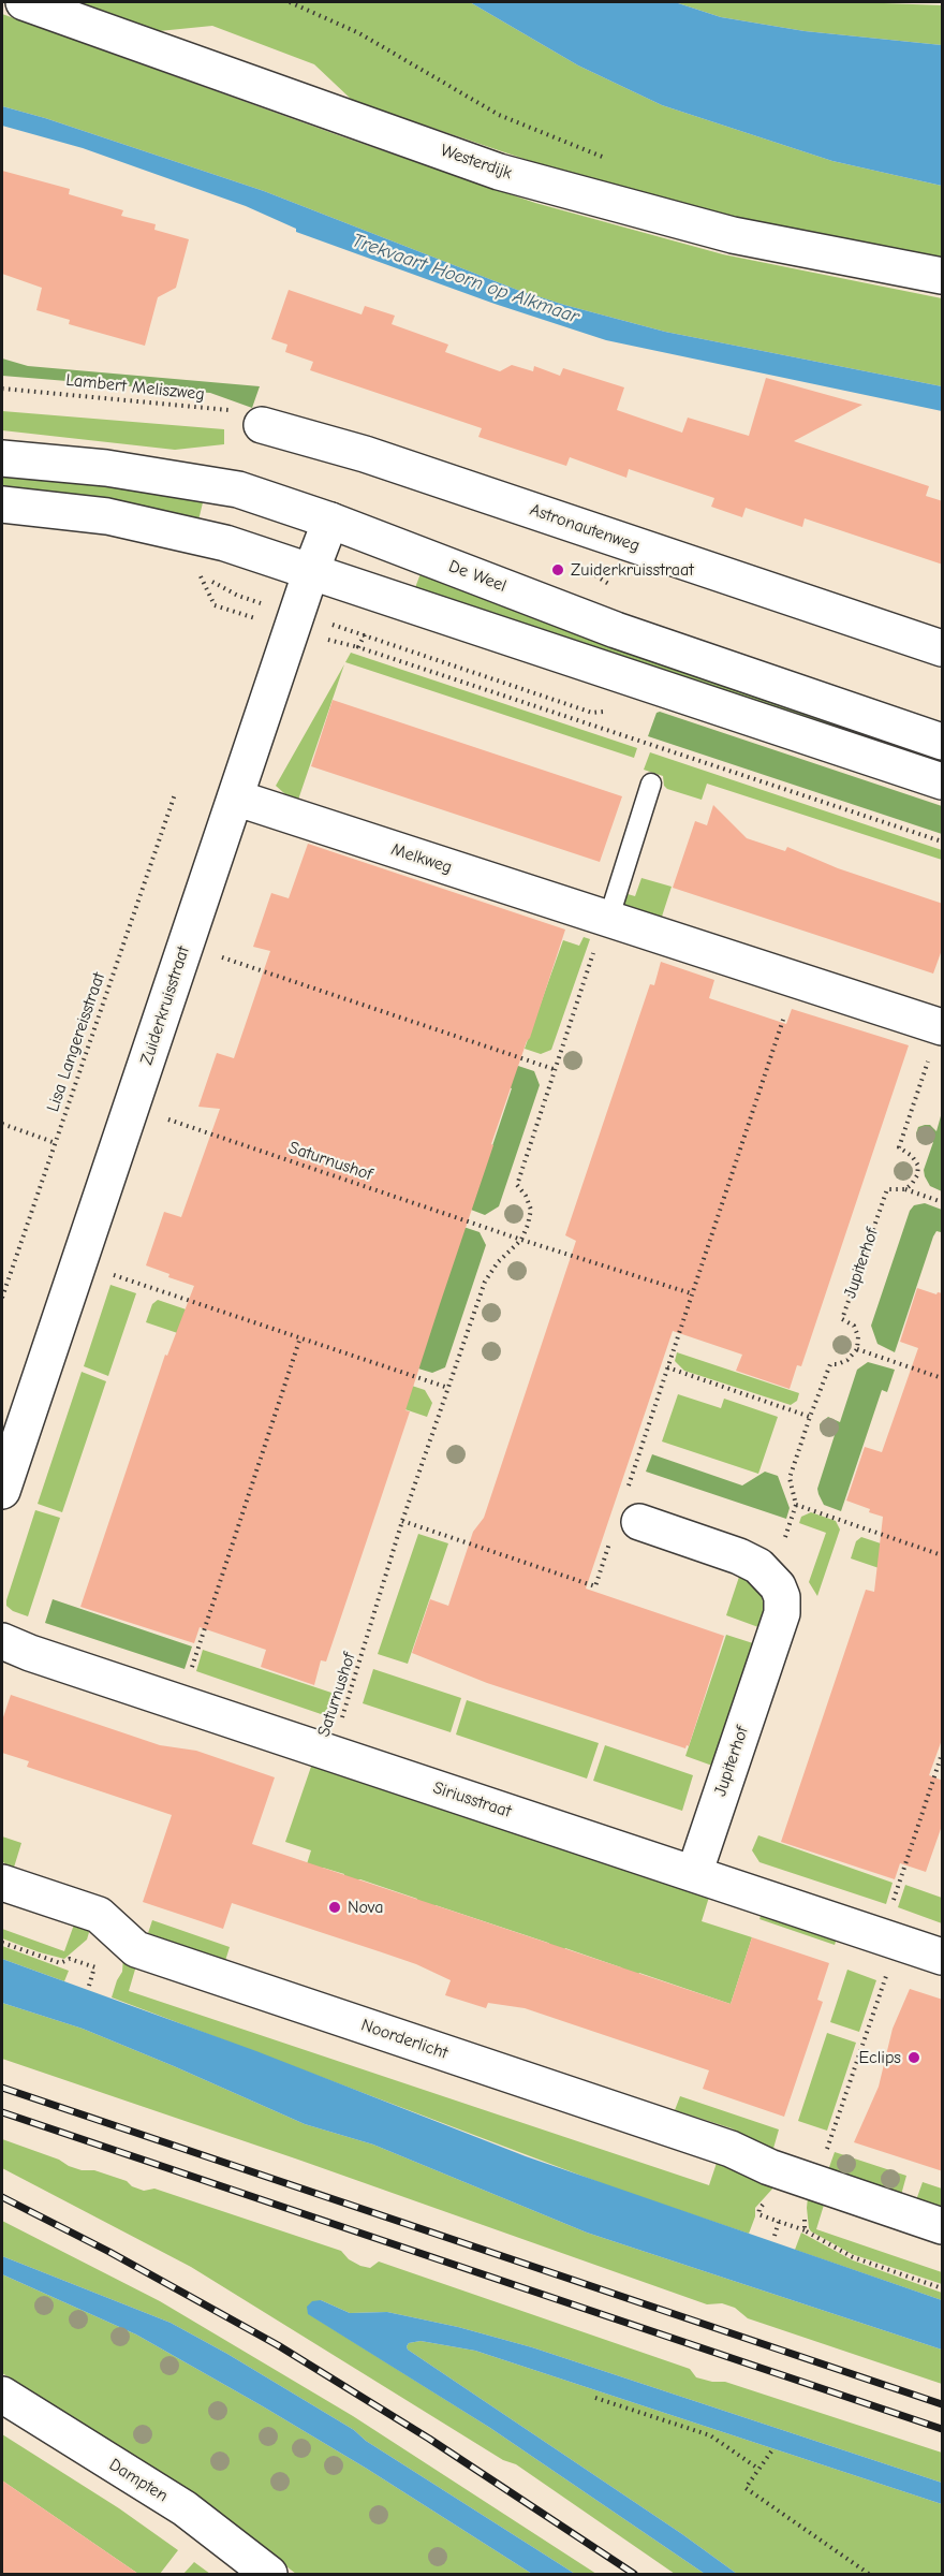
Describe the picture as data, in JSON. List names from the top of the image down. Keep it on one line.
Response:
{"streets":{"street":["Westerdijk","Astronautenweg","De Weel","Melkweg","Zuiderkruisstraat","Jupiterhof","Siriusstraat","Noorderlicht","Dampten"],"path":["Lambert Meliszweg","Lisa Langereisstraat","Saturnushof"]},"crossings":[["Lambert Meliszweg","Astronautenweg"],["De Weel","Zuiderkruisstraat"],["Melkweg","Zuiderkruisstraat"],["Melkweg","Saturnushof"],["Zuiderkruisstraat","Saturnushof"],["Saturnushof","Siriusstraat"],["Jupiterhof","Siriusstraat"]],"water":["Trekvaart Hoorn op Alkmaar"],"places":["Zuiderkruisstraat","Nova","Eclips"]}
